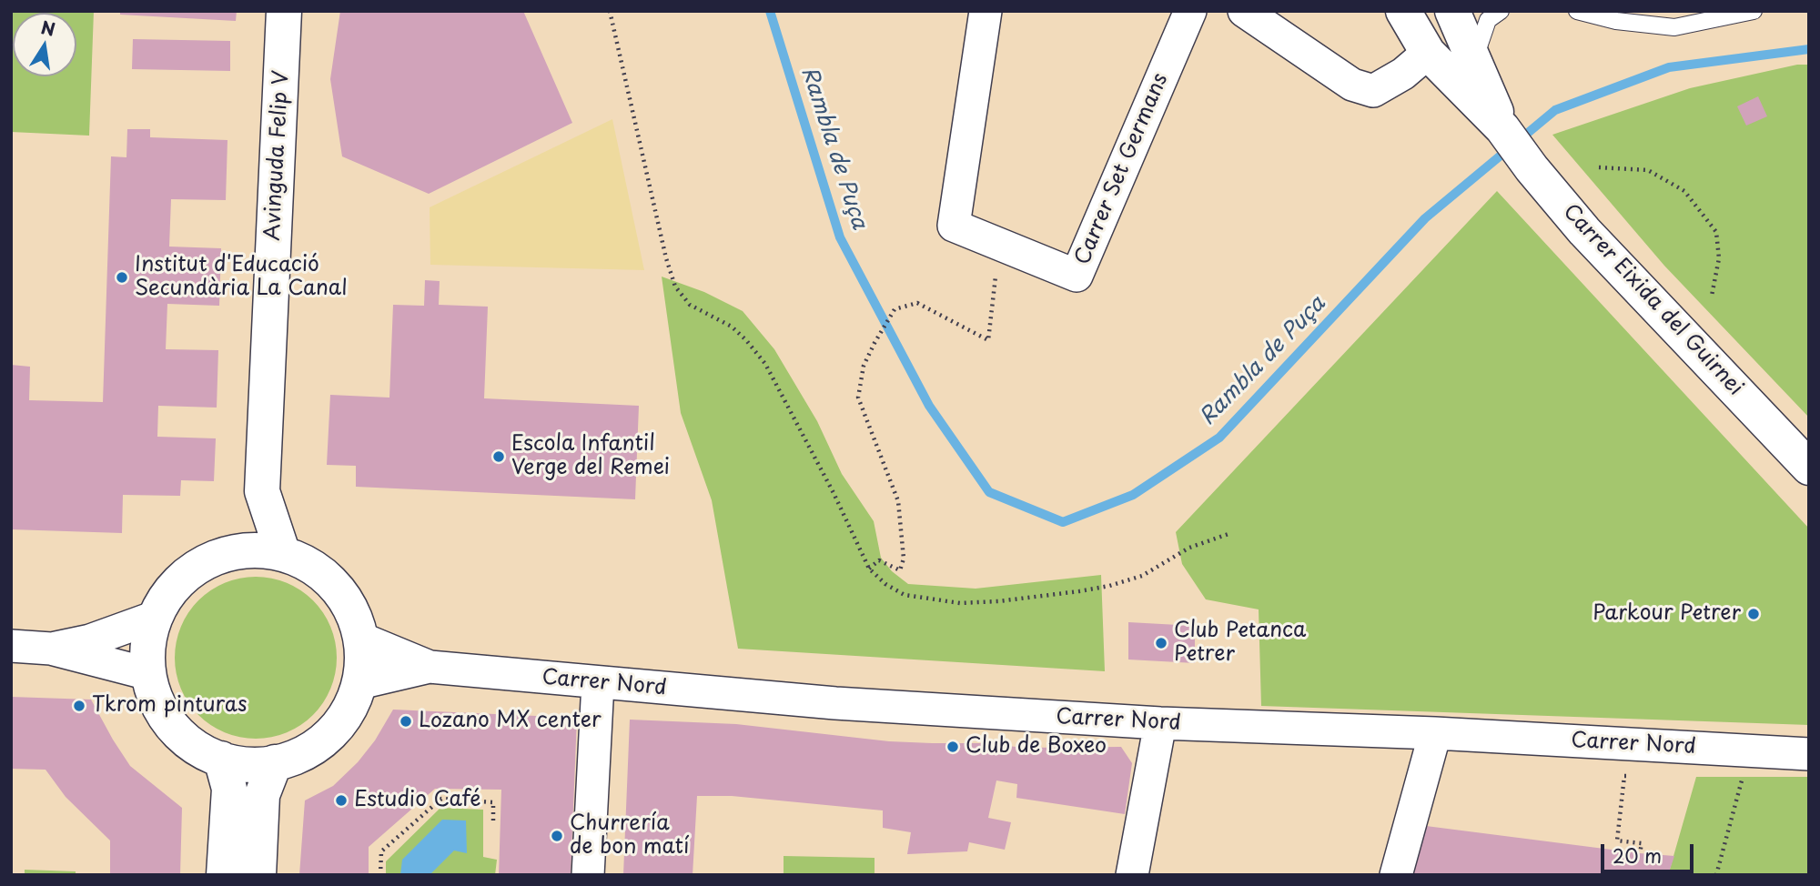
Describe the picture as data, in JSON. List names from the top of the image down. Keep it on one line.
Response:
{"streets":{"street":["Avinguda Felip V","Carrer Set Germans","Carrer Eixida del Guirnei","Carrer Nord"]},"crossings":[["Avinguda Felip V","Carrer Nord"]],"water":["Rambla de Puça"],"places":["Institut d'Educació Secundària La Canal","Escola Infantil Verge del Remei","Parkour Petrer","Club Petanca Petrer","Tkrom pinturas","Lozano MX center","Club de Boxeo","Estudio Café","Churrería de bon matí"],"scale_bar":"20 m","north":"top"}
